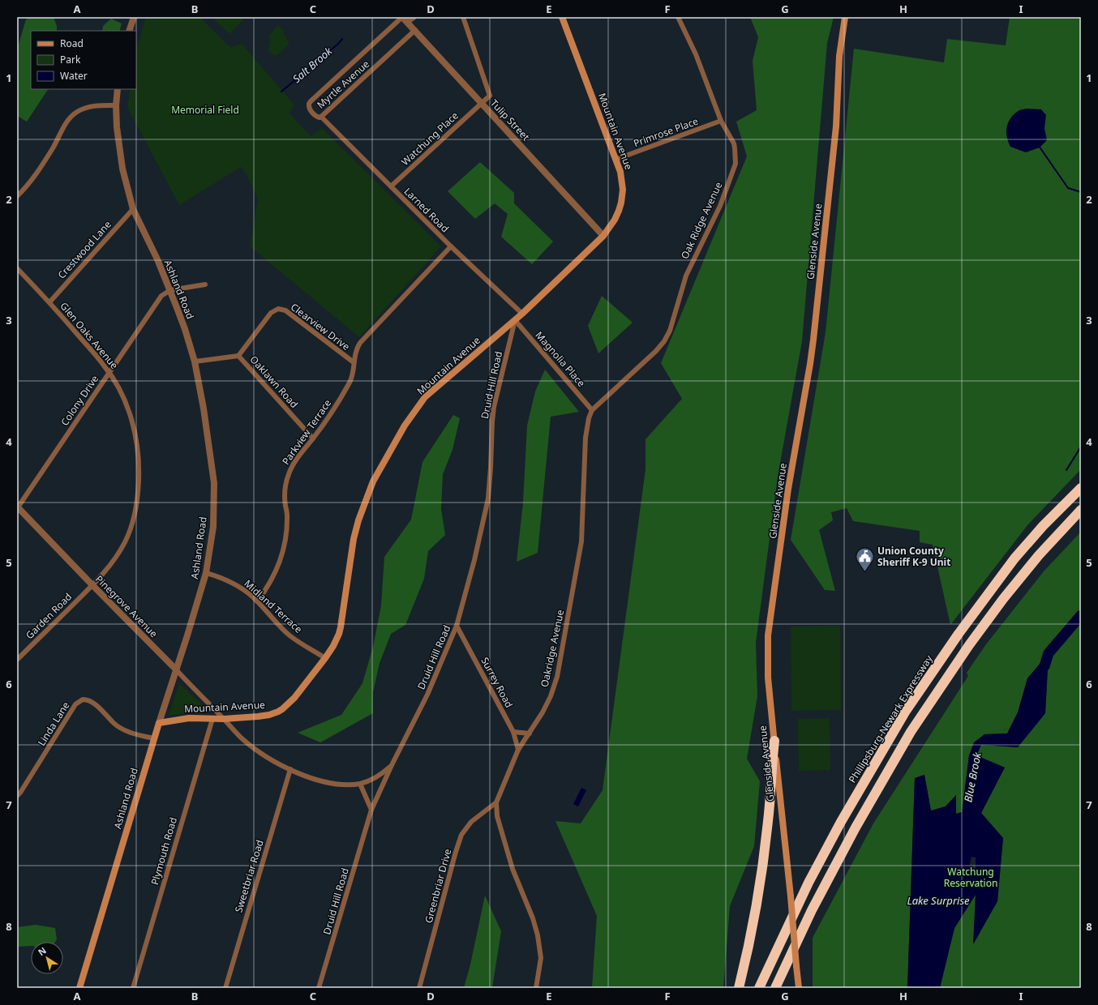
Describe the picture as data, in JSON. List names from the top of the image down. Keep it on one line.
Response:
{"streets":{"highway":["Phillipsburg-Newark Expressway"],"main road":["Mountain Avenue","Glenside Avenue","Ashland Road"],"street":["Myrtle Avenue","Tulip Street","Primrose Place","Watchung Place","Larned Road","Oak Ridge Avenue","Crestwood Lane","Clearview Drive","Glen Oaks Avenue","Magnolia Place","Oaklawn Road","Druid Hill Road","Colony Drive","Parkview Terrace","Pinegrove Avenue","Midland Terrace","Garden Road","Oakridge Avenue","Surrey Road","Linda Lane","Plymouth Road","Sweetbriar Road","Greenbriar Drive"]},"crossings":[["Myrtle Avenue","Tulip Street"],["Myrtle Avenue","Larned Road"],["Tulip Street","Mountain Avenue"],["Tulip Street","Watchung Place"],["Mountain Avenue","Primrose Place"],["Mountain Avenue","Larned Road"],["Mountain Avenue","Ashland Road"],["Mountain Avenue","Magnolia Place"],["Mountain Avenue","Druid Hill Road"],["Mountain Avenue","Pinegrove Avenue"],["Mountain Avenue","Midland Terrace"],["Mountain Avenue","Plymouth Road"],["Primrose Place","Oak Ridge Avenue"],["Watchung Place","Larned Road"],["Larned Road","Parkview Terrace"],["Oak Ridge Avenue","Magnolia Place"],["Oak Ridge Avenue","Oakridge Avenue"],["Crestwood Lane","Ashland Road"],["Crestwood Lane","Glen Oaks Avenue"],["Ashland Road","Oaklawn Road"],["Ashland Road","Colony Drive"],["Ashland Road","Pinegrove Avenue"],["Ashland Road","Midland Terrace"],["Ashland Road","Linda Lane"],["Clearview Drive","Oaklawn Road"],["Clearview Drive","Parkview Terrace"],["Glen Oaks Avenue","Colony Drive"],["Glen Oaks Avenue","Pinegrove Avenue"],["Glen Oaks Avenue","Garden Road"],["Magnolia Place","Druid Hill Road"],["Magnolia Place","Oakridge Avenue"],["Oaklawn Road","Parkview Terrace"],["Druid Hill Road","Surrey Road"],["Colony Drive","Pinegrove Avenue"],["Parkview Terrace","Midland Terrace"],["Pinegrove Avenue","Garden Road"],["Pinegrove Avenue","Sweetbriar Road"],["Oakridge Avenue","Surrey Road"],["Oakridge Avenue","Greenbriar Drive"]],"water":["Salt Brook","Blue Brook","Lake Surprise"],"parks":["Memorial Field","Watchung Reservation"],"places":{"public building":["Union County Sheriff K-9 Unit"]},"legend":["Road","Park","Water"],"north":"top left","grid":{"columns":["A","B","C","D","E","F","G","H","I"],"rows":["1","2","3","4","5","6","7","8"]}}
